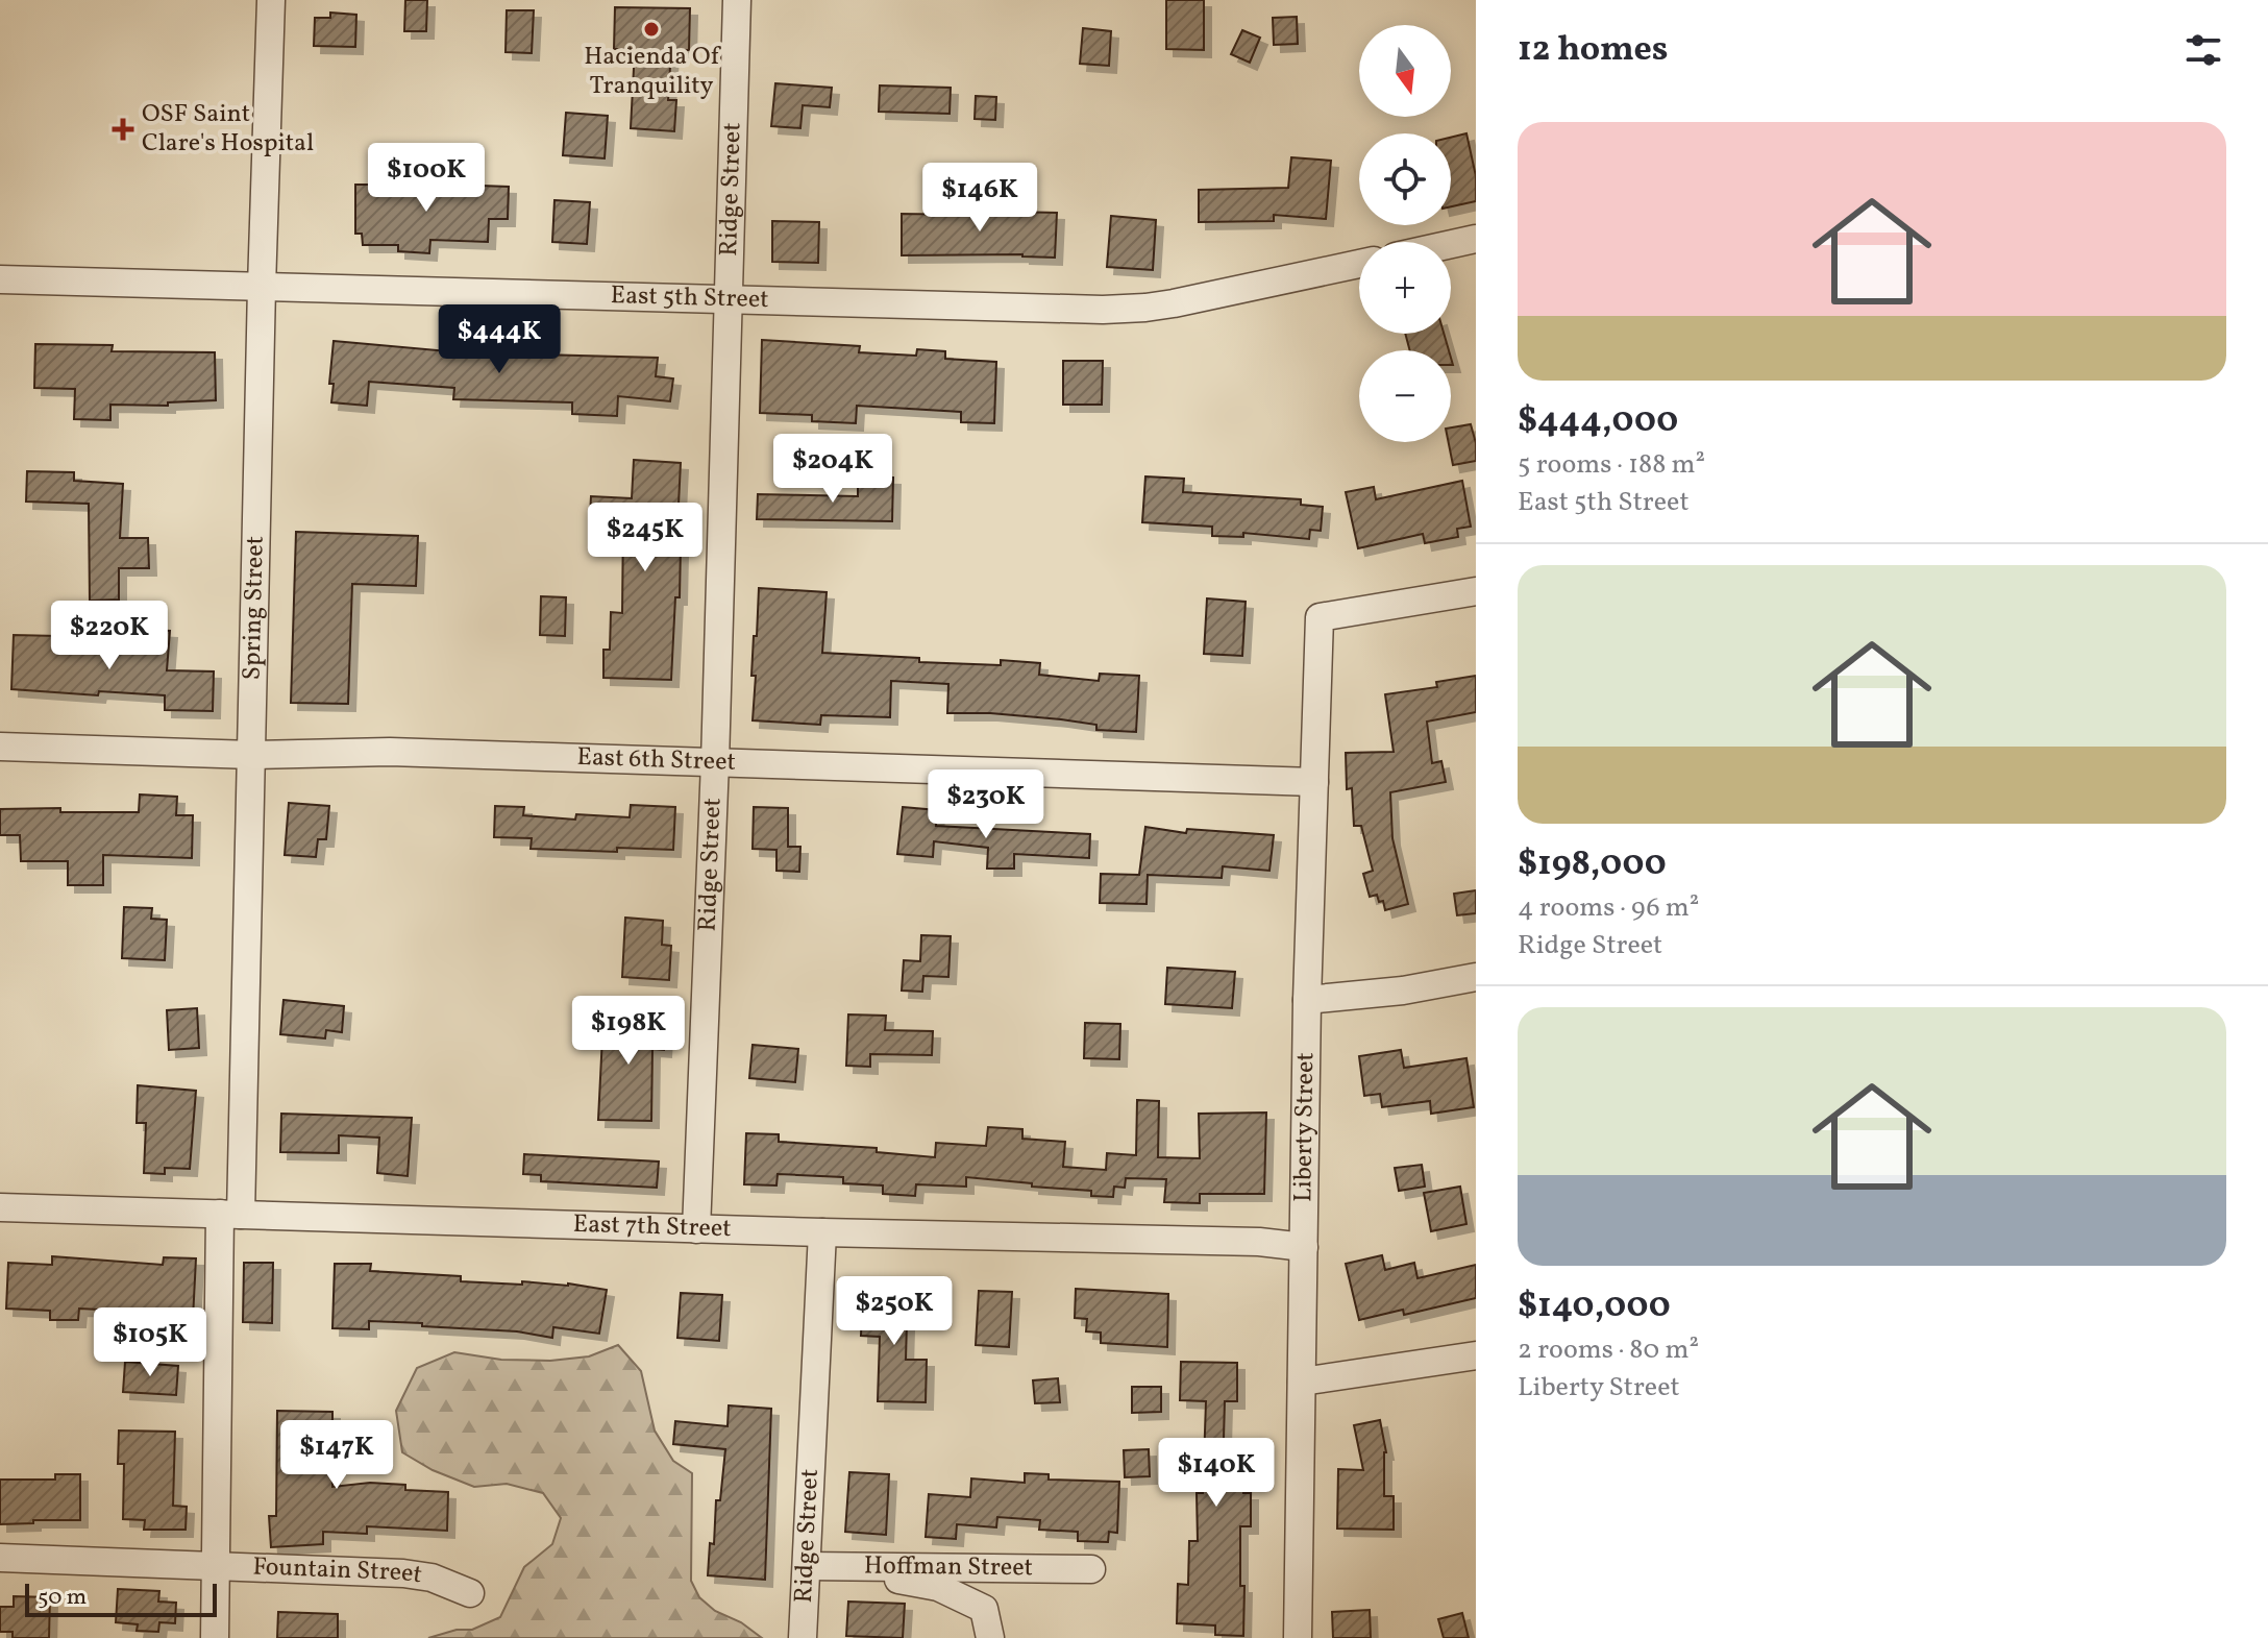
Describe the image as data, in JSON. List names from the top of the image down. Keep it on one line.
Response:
{"streets":{"street":["Ridge Street","East 5th Street","Spring Street","East 6th Street","Liberty Street","East 7th Street","Hoffman Street","Fountain Street"]},"crossings":[["Ridge Street","East 5th Street"],["Ridge Street","East 6th Street"],["Ridge Street","East 7th Street"],["Ridge Street","Hoffman Street"],["East 5th Street","Spring Street"],["Spring Street","East 6th Street"],["Spring Street","East 7th Street"],["Spring Street","Fountain Street"],["East 6th Street","Liberty Street"],["Liberty Street","East 7th Street"]],"places":{"other":["Hacienda Of Tranquility"],"health":["OSF Saint Clare's Hospital"]},"scale_bar":"50 m","north":"bottom","page":{"heading":"12 homes","map_buttons":["+","−"],"list":[{"name":"$444,000","note":"5 rooms · 188 m² · East 5th Street"},{"name":"$198,000","note":"4 rooms · 96 m² · Ridge Street"},{"name":"$140,000","note":"2 rooms · 80 m² · Liberty Street"}],"price":["$100K","$146K","$444K","$204K","$245K","$220K","$230K","$198K","$250K","$105K","$147K","$140K"],"scale":"50 m"}}
